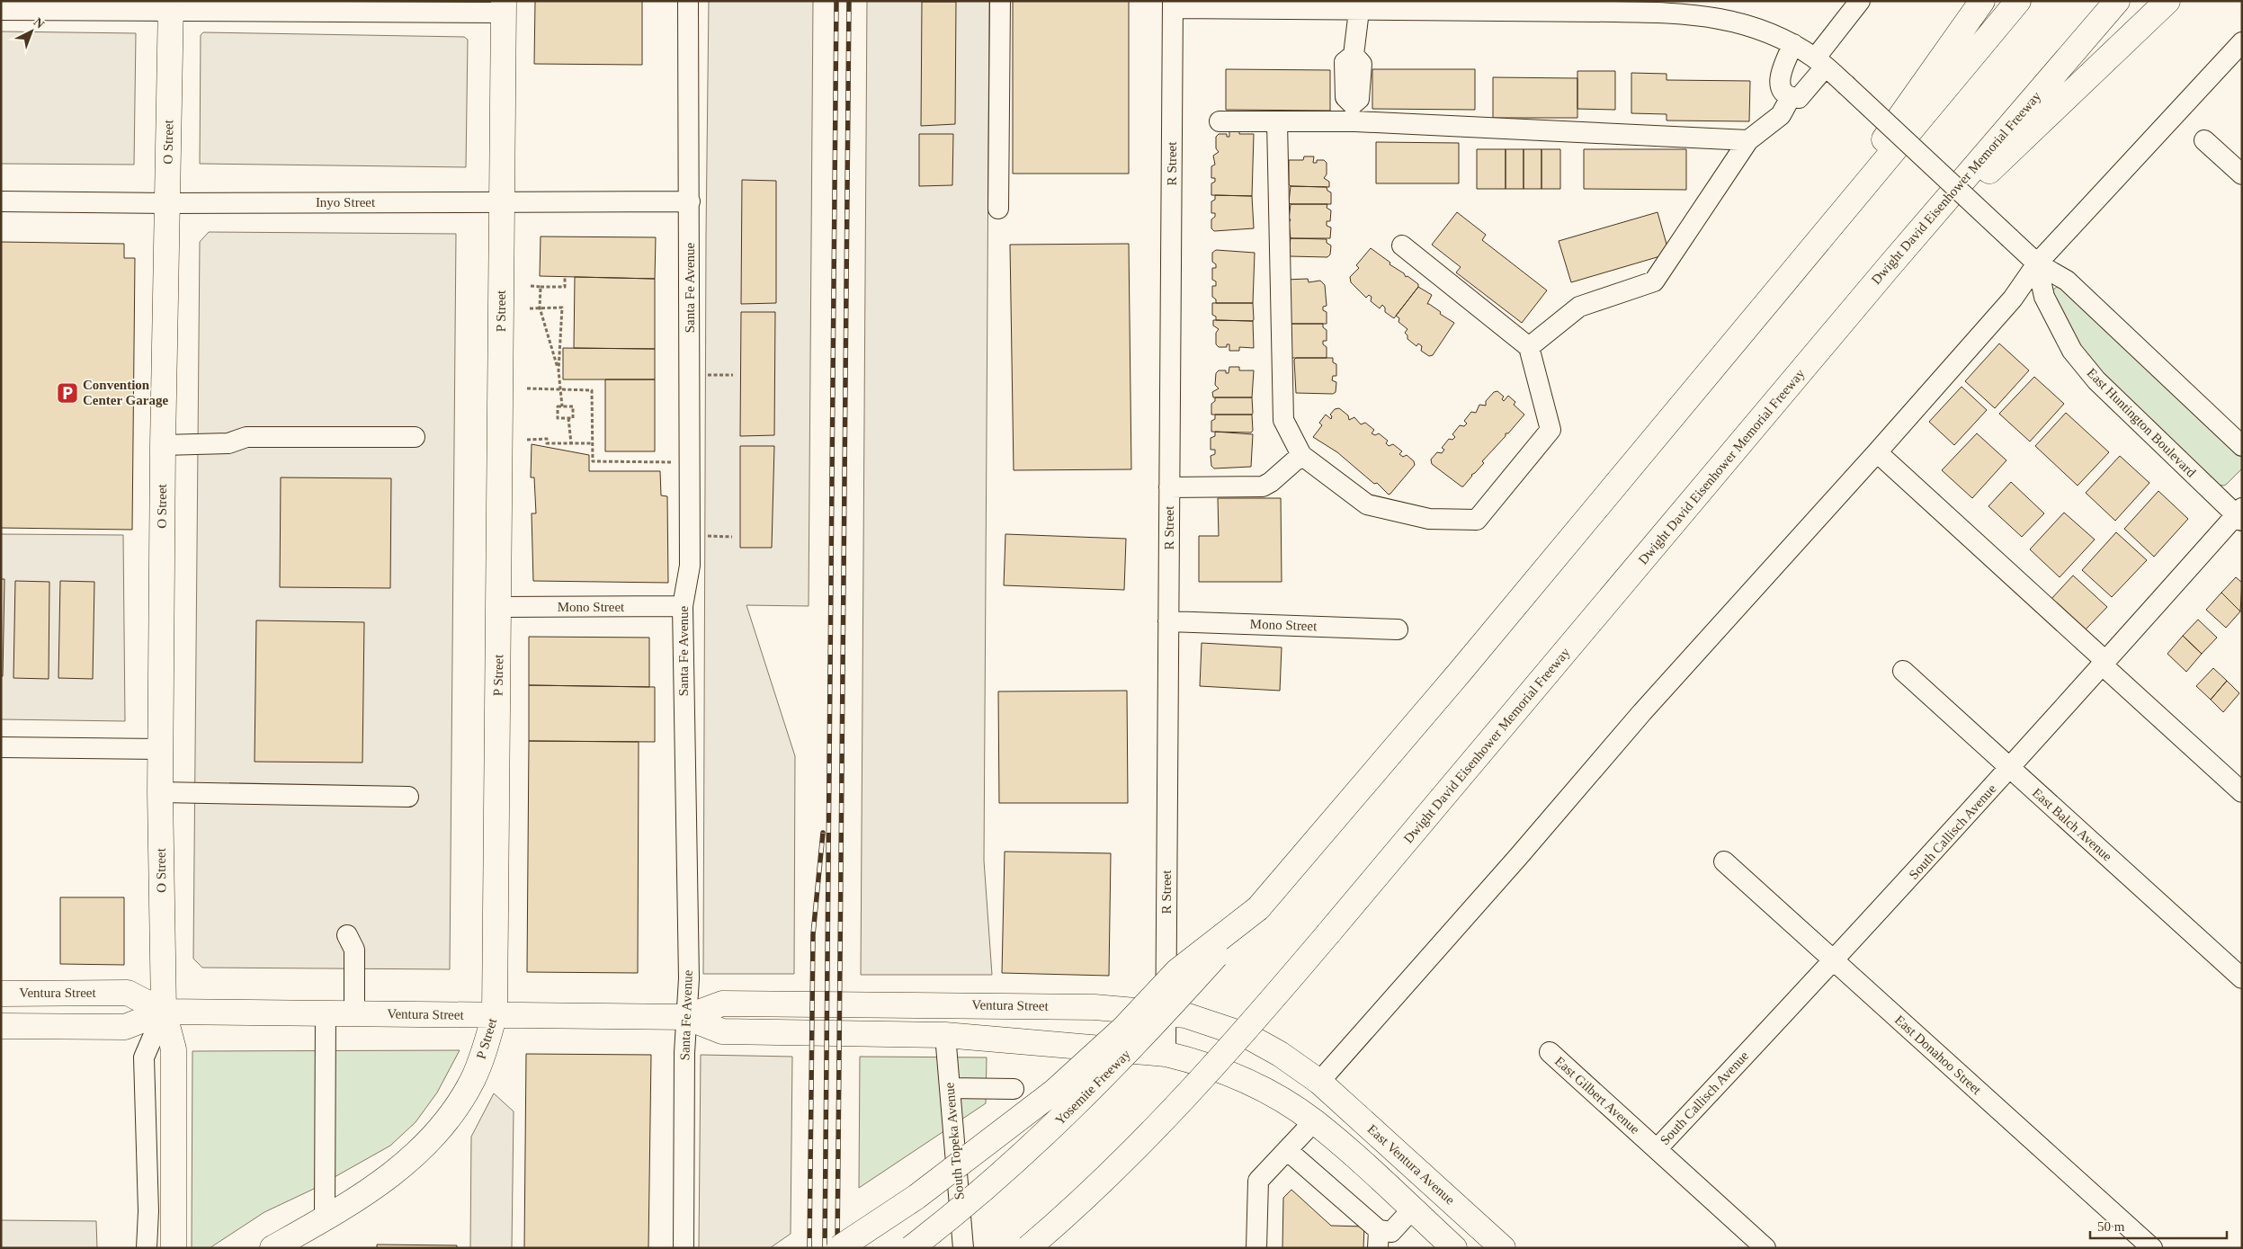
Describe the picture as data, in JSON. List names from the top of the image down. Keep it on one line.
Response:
{"streets":{"main road":["O Street","Dwight David Eisenhower Memorial Freeway","P Street","Ventura Street","Yosemite Freeway","East Ventura Avenue"],"street":["R Street","Inyo Street","Santa Fe Avenue","East Huntington Boulevard","Mono Street","East Balch Avenue","South Callisch Avenue","East Donahoo Street","East Gilbert Avenue","South Topeka Avenue"]},"crossings":[["O Street","Inyo Street"],["O Street","Ventura Street"],["R Street","Mono Street"],["R Street","Ventura Street"],["Inyo Street","Santa Fe Avenue"],["Inyo Street","P Street"],["Santa Fe Avenue","Mono Street"],["Santa Fe Avenue","Ventura Street"],["P Street","Mono Street"],["P Street","Ventura Street"],["East Huntington Boulevard","South Callisch Avenue"],["East Balch Avenue","South Callisch Avenue"],["South Callisch Avenue","East Donahoo Street"],["South Callisch Avenue","East Gilbert Avenue"],["Ventura Street","South Topeka Avenue"],["Ventura Street","East Ventura Avenue"]],"places":{"parking":["Convention Center Garage"]},"scale_bar":"50 m","north":"top right"}
